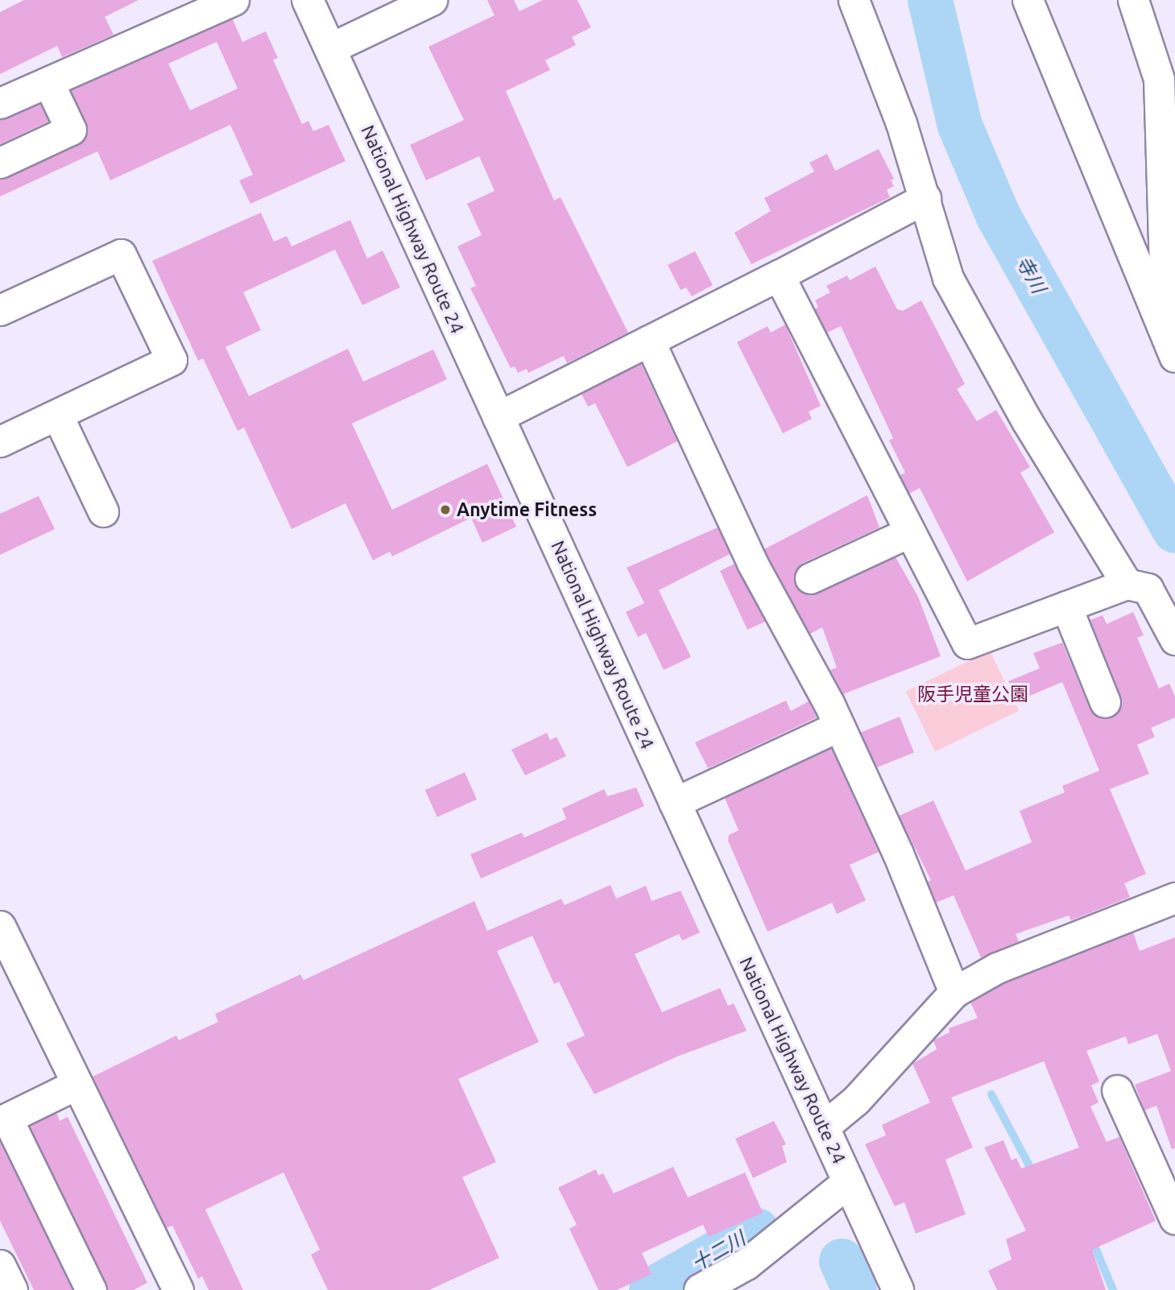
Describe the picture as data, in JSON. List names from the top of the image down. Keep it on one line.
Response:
{"streets":{"main road":["National Highway Route 24"]},"water":["寺川","十二川"],"parks":["阪手児童公園"],"places":["Anytime Fitness"]}
